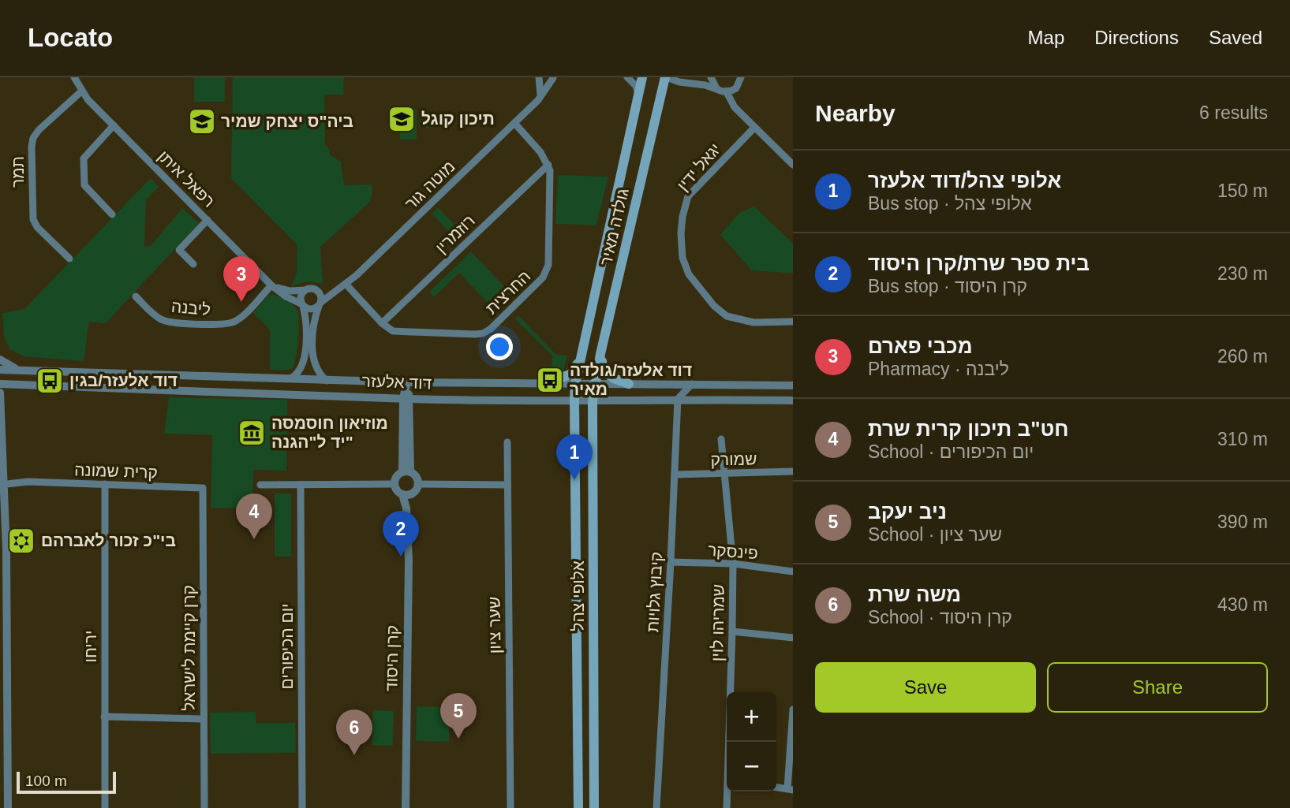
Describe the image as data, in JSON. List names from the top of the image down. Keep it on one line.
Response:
{"streets":{"main road":["גולדה מאיר","אלופי צהל"],"street":["יגאל ידין","תמר","רפאל איתן","מוטה גור","רוזמרין","החרצית","ליבנה","דוד אלעזר","שמורק","קרית שמונה","פינסקר","קיבוץ גלויות","שמריהו לוין","שער ציון","יריחו","יום הכיפורים","קרן קיימת לישראל","קרן היסוד"]},"crossings":[["תמר","רפאל איתן"],["רפאל איתן","מוטה גור"],["רפאל איתן","ליבנה"],["מוטה גור","החרצית"],["גולדה מאיר","דוד אלעזר"],["גולדה מאיר","אלופי צהל"],["רוזמרין","החרצית"],["דוד אלעזר","קיבוץ גלויות"],["דוד אלעזר","אלופי צהל"],["שמורק","קיבוץ גלויות"],["שמורק","שמריהו לוין"],["קרית שמונה","יריחו"],["קרית שמונה","קרן קיימת לישראל"],["פינסקר","קיבוץ גלויות"],["פינסקר","שמריהו לוין"]],"places":{"school or university":["תיכון קוגל","ביה\"ס יצחק שמיר"],"bus stop":["דוד אלעזר/גולדה מאיר","דוד אלעזר/בגין"],"museum":["מוזיאון חוסמסה יד ל\"הגנה\""],"synagogue":["בי\"כ זכור לאברהם"]},"scale_bar":"100 m","page":{"header":"Locato","nav":["Map","Directions","Saved"],"heading":["Nearby","6 results"],"list":[{"mark":"1","name":"אלופי צהל/דוד אלעזר","note":"Bus stop · אלופי צהל","value":"150 m"},{"mark":"2","name":"בית ספר שרת/קרן היסוד","note":"Bus stop · קרן היסוד","value":"230 m"},{"mark":"3","name":"מכבי פארם","note":"Pharmacy · ליבנה","value":"260 m"},{"mark":"4","name":"חט\"ב תיכון קרית שרת","note":"School · יום הכיפורים","value":"310 m"},{"mark":"5","name":"ניב יעקב","note":"School · שער ציון","value":"390 m"},{"mark":"6","name":"משה שרת","note":"School · קרן היסוד","value":"430 m"}],"pins":["3","1","4","2","5","6"],"buttons":["Save","Share"],"map_buttons":["+","−"],"scale":"100 m"}}
